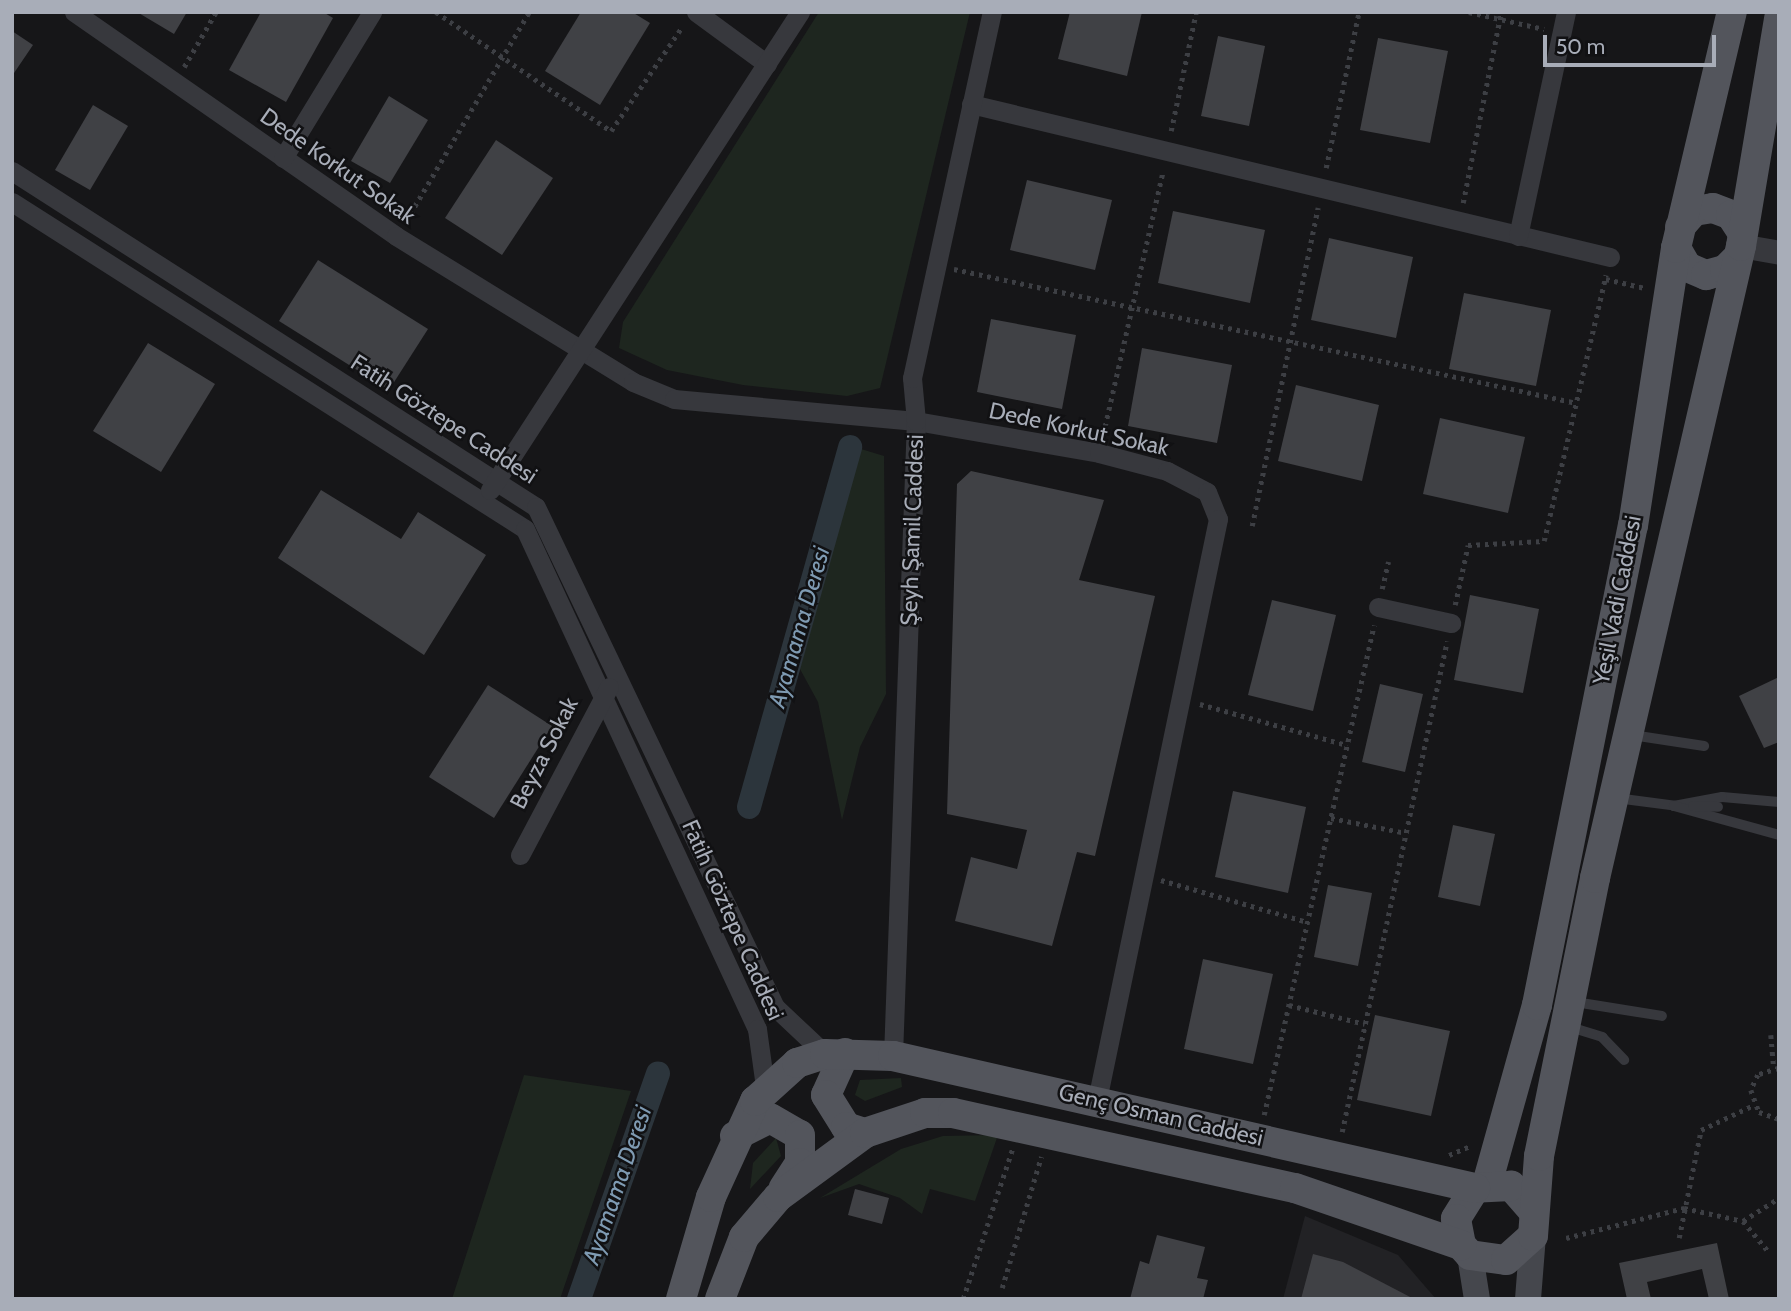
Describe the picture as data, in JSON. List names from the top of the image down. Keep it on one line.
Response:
{"streets":{"main road":["Yeşil Vadi Caddesi","Genç Osman Caddesi"],"street":["Dede Korkut Sokak","Fatih Göztepe Caddesi","Şeyh Şamil Caddesi","Beyza Sokak"]},"crossings":[["Dede Korkut Sokak","Şeyh Şamil Caddesi"],["Dede Korkut Sokak","Genç Osman Caddesi"],["Fatih Göztepe Caddesi","Beyza Sokak"],["Fatih Göztepe Caddesi","Genç Osman Caddesi"],["Şeyh Şamil Caddesi","Genç Osman Caddesi"],["Yeşil Vadi Caddesi","Genç Osman Caddesi"]],"water":["Ayamama Deresi"],"scale_bar":"50 m"}
